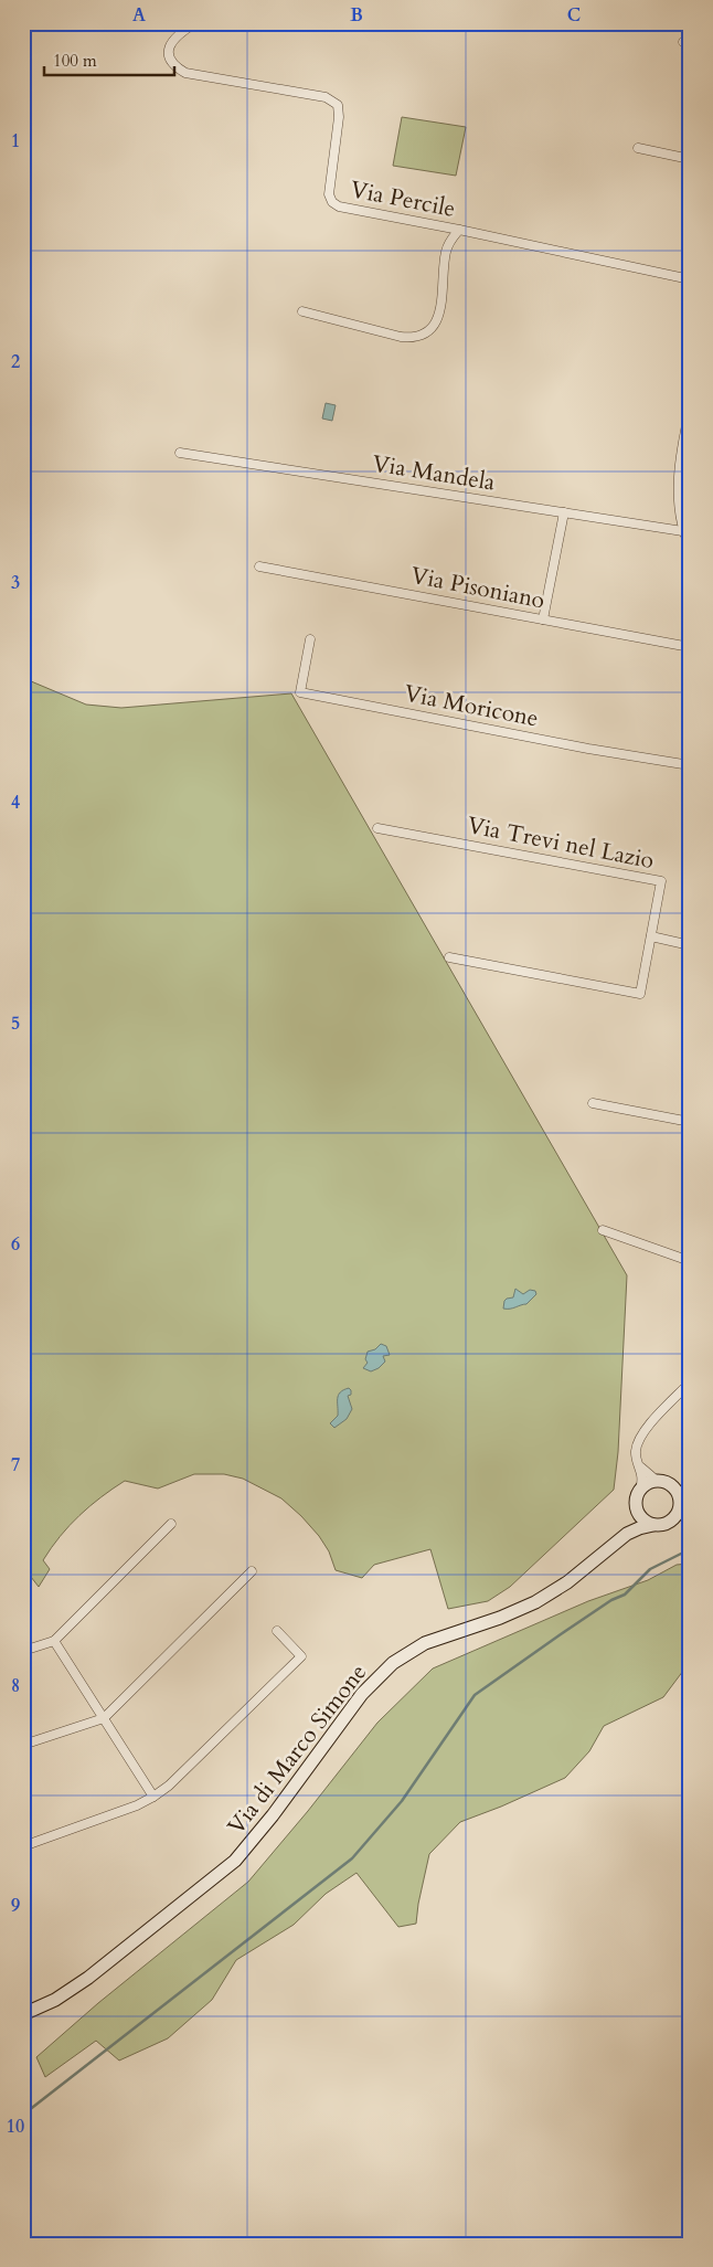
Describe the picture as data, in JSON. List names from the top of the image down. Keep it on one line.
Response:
{"streets":{"street":["Via Percile","Via Mandela","Via Pisoniano","Via Moricone","Via Trevi nel Lazio","Via di Marco Simone"]},"scale_bar":"100 m","grid":{"columns":["A","B","C"],"rows":["1","2","3","4","5","6","7","8","9","10"]}}
